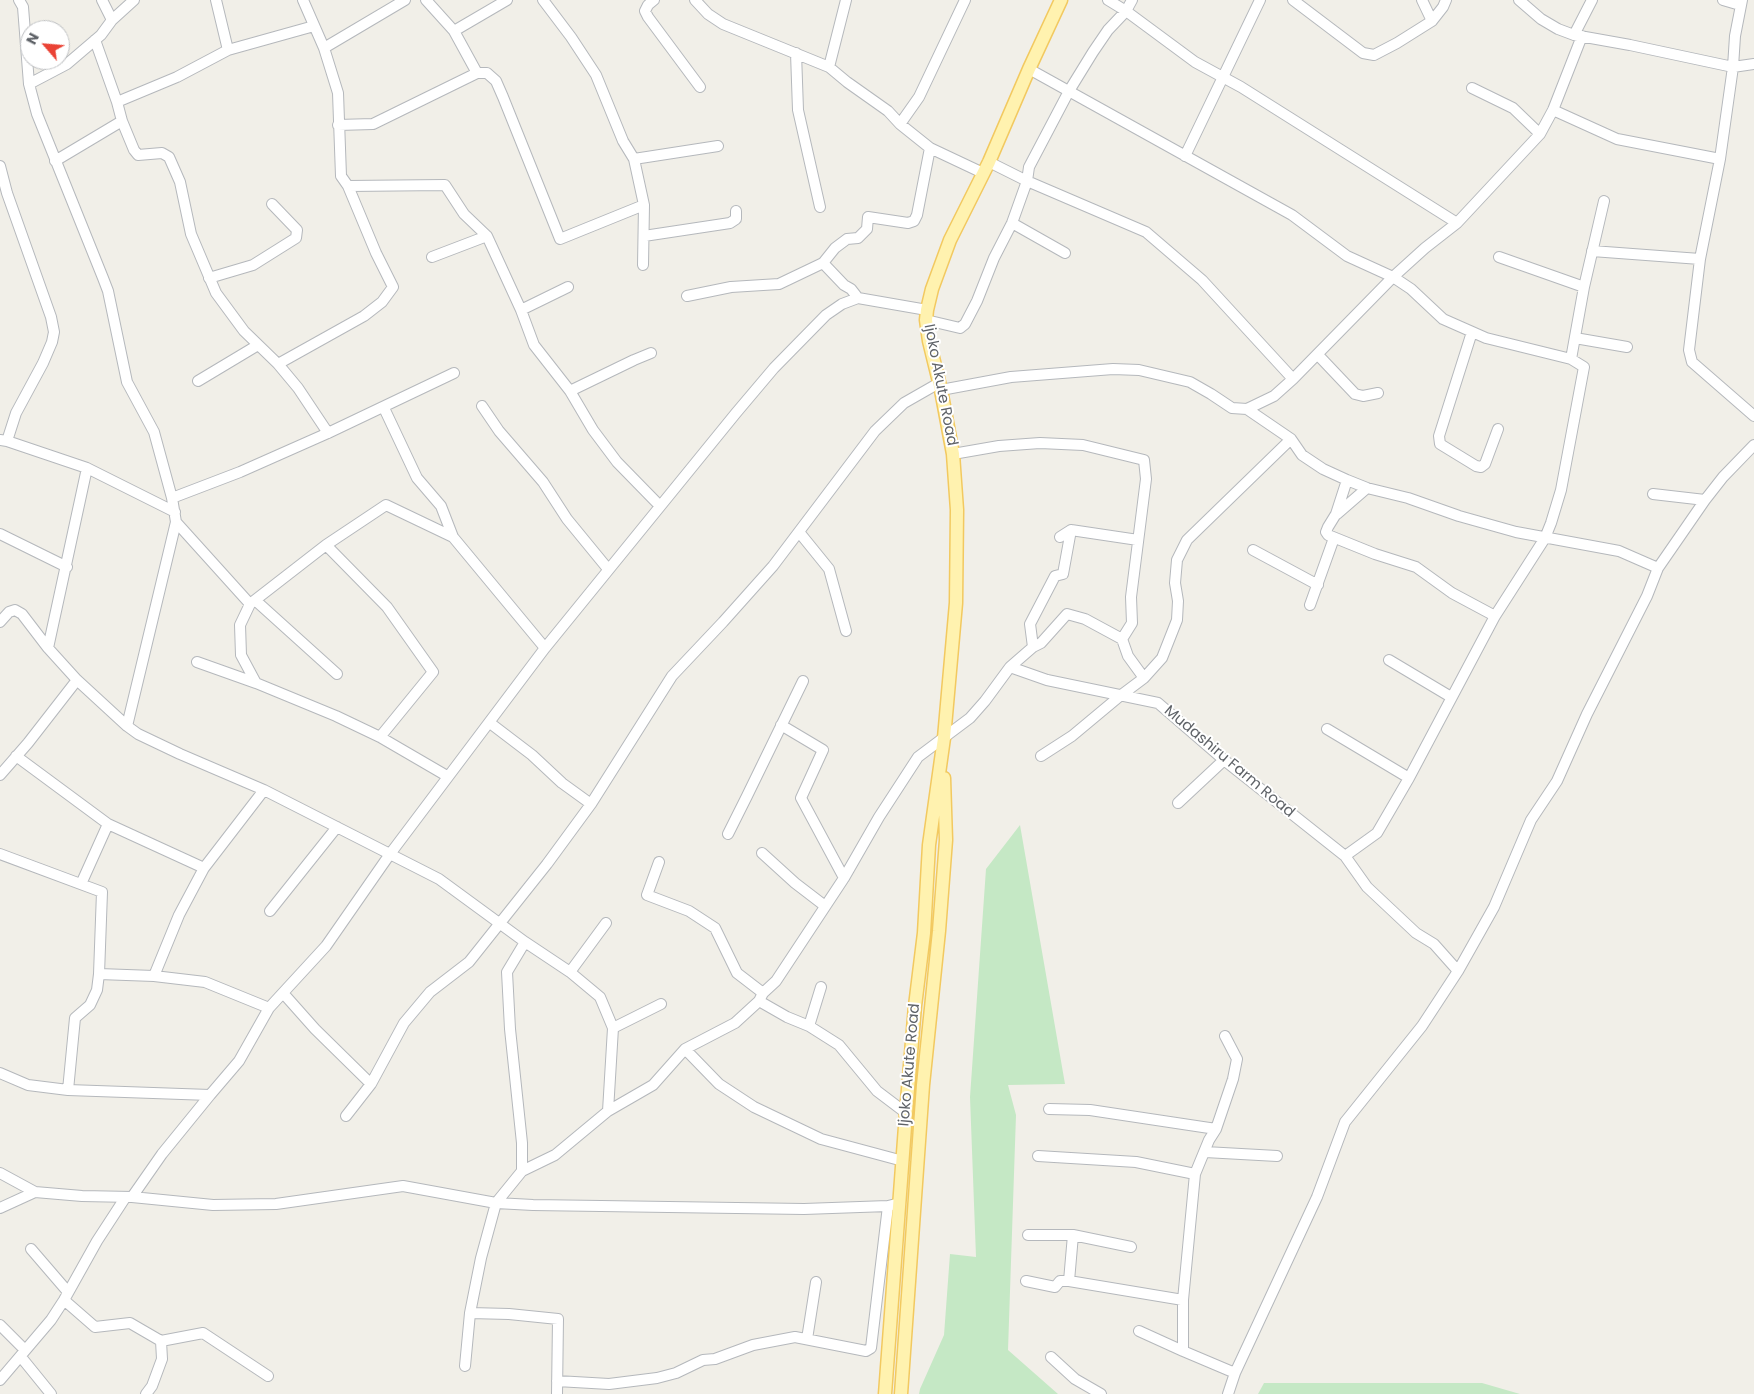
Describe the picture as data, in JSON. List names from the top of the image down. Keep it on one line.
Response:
{"streets":{"main road":["Ijoko Akute Road"],"street":["Mudashiru Farm Road"]},"north":"top left"}
